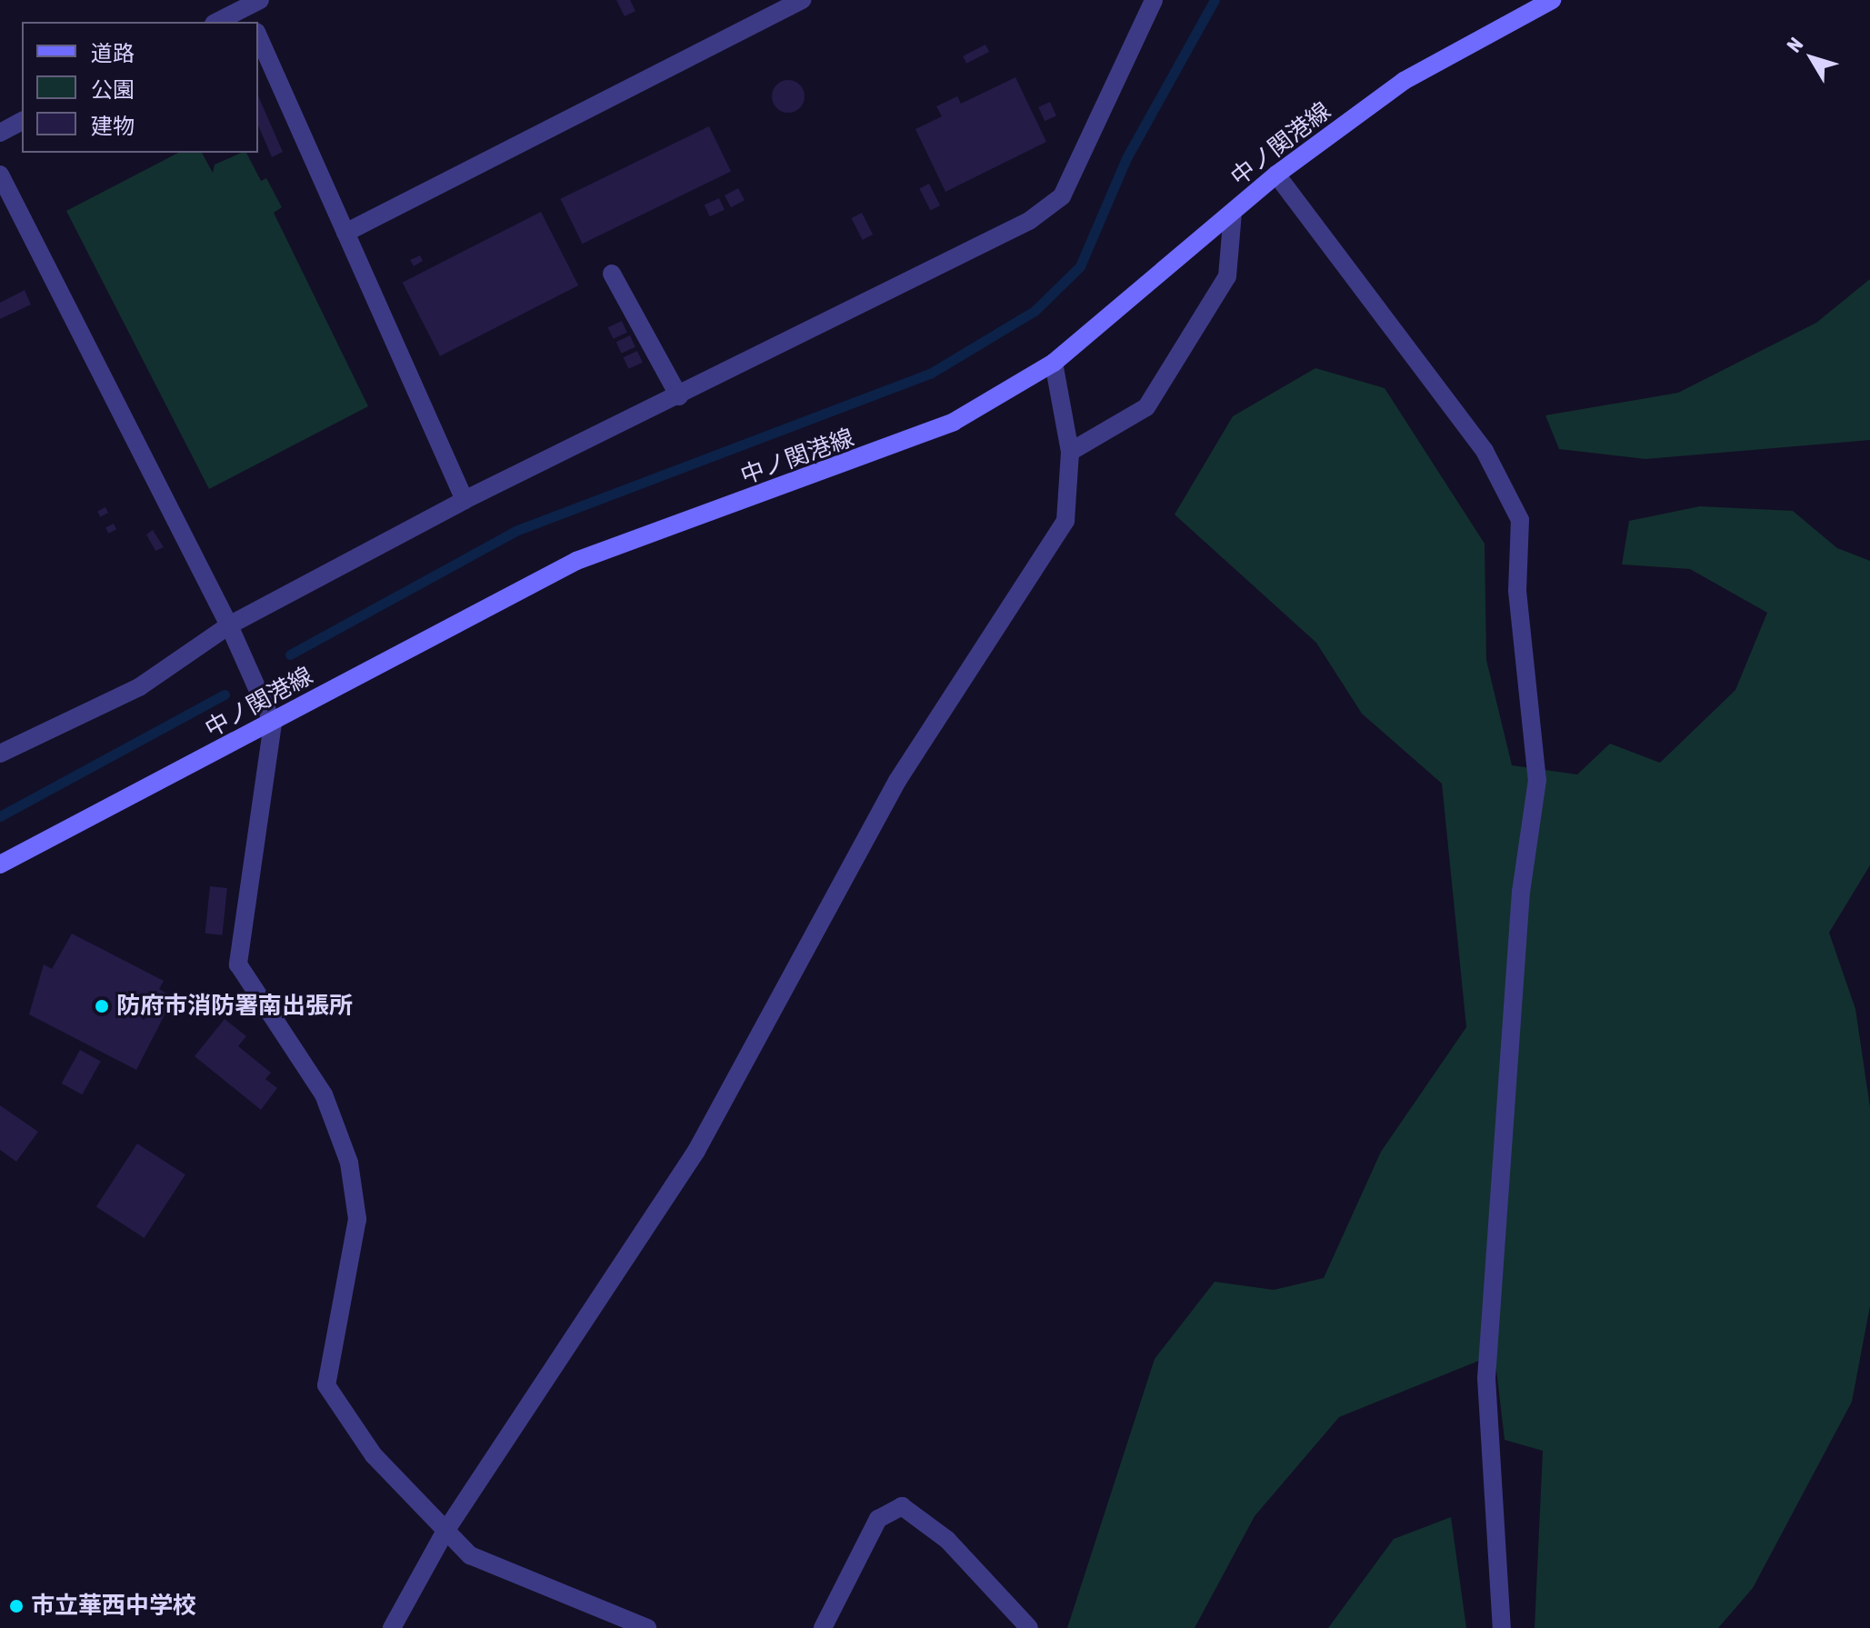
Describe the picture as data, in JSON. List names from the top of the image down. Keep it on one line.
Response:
{"streets":{"main road":["中ノ関港線"]},"places":["防府市消防署南出張所","市立華西中学校"],"legend":["道路","公園","建物"],"north":"top left"}
